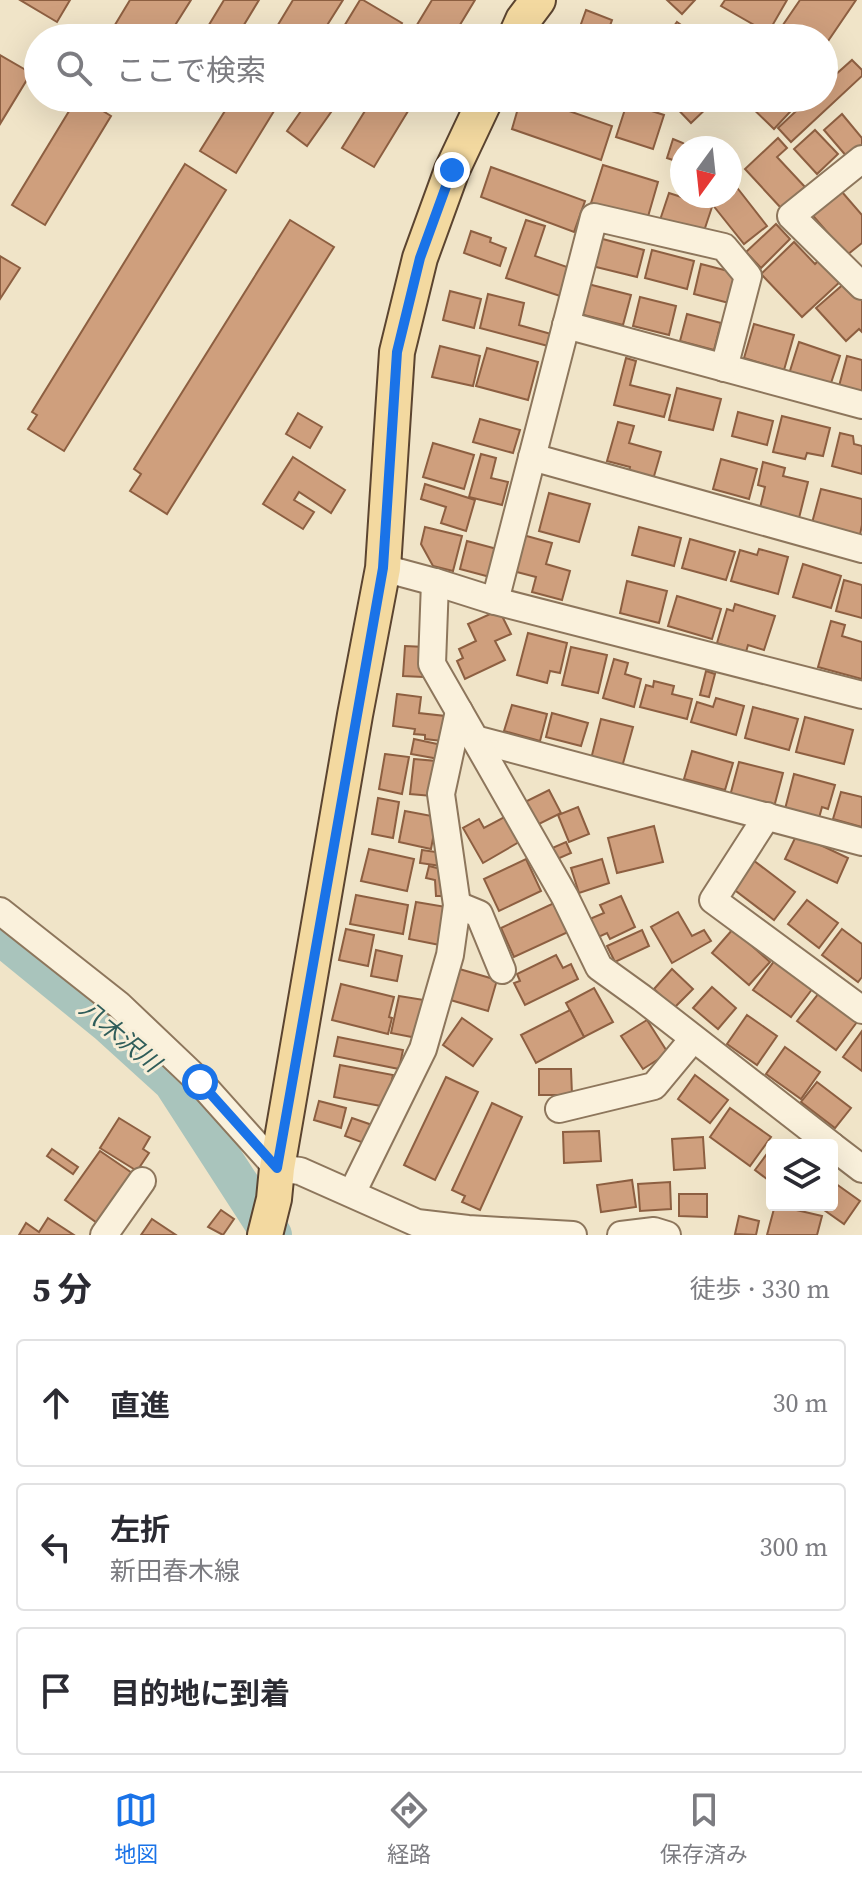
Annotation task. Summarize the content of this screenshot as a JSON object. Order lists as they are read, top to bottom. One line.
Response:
{"water":["八木沢川"],"north":"bottom","page":{"search":"ここで検索","heading":["5 分","徒歩 · 330 m"],"list":[["直進","30 m"],["左折","新田春木線","300 m"],"目的地に到着"],"nav":["地図","経路","保存済み"]}}
